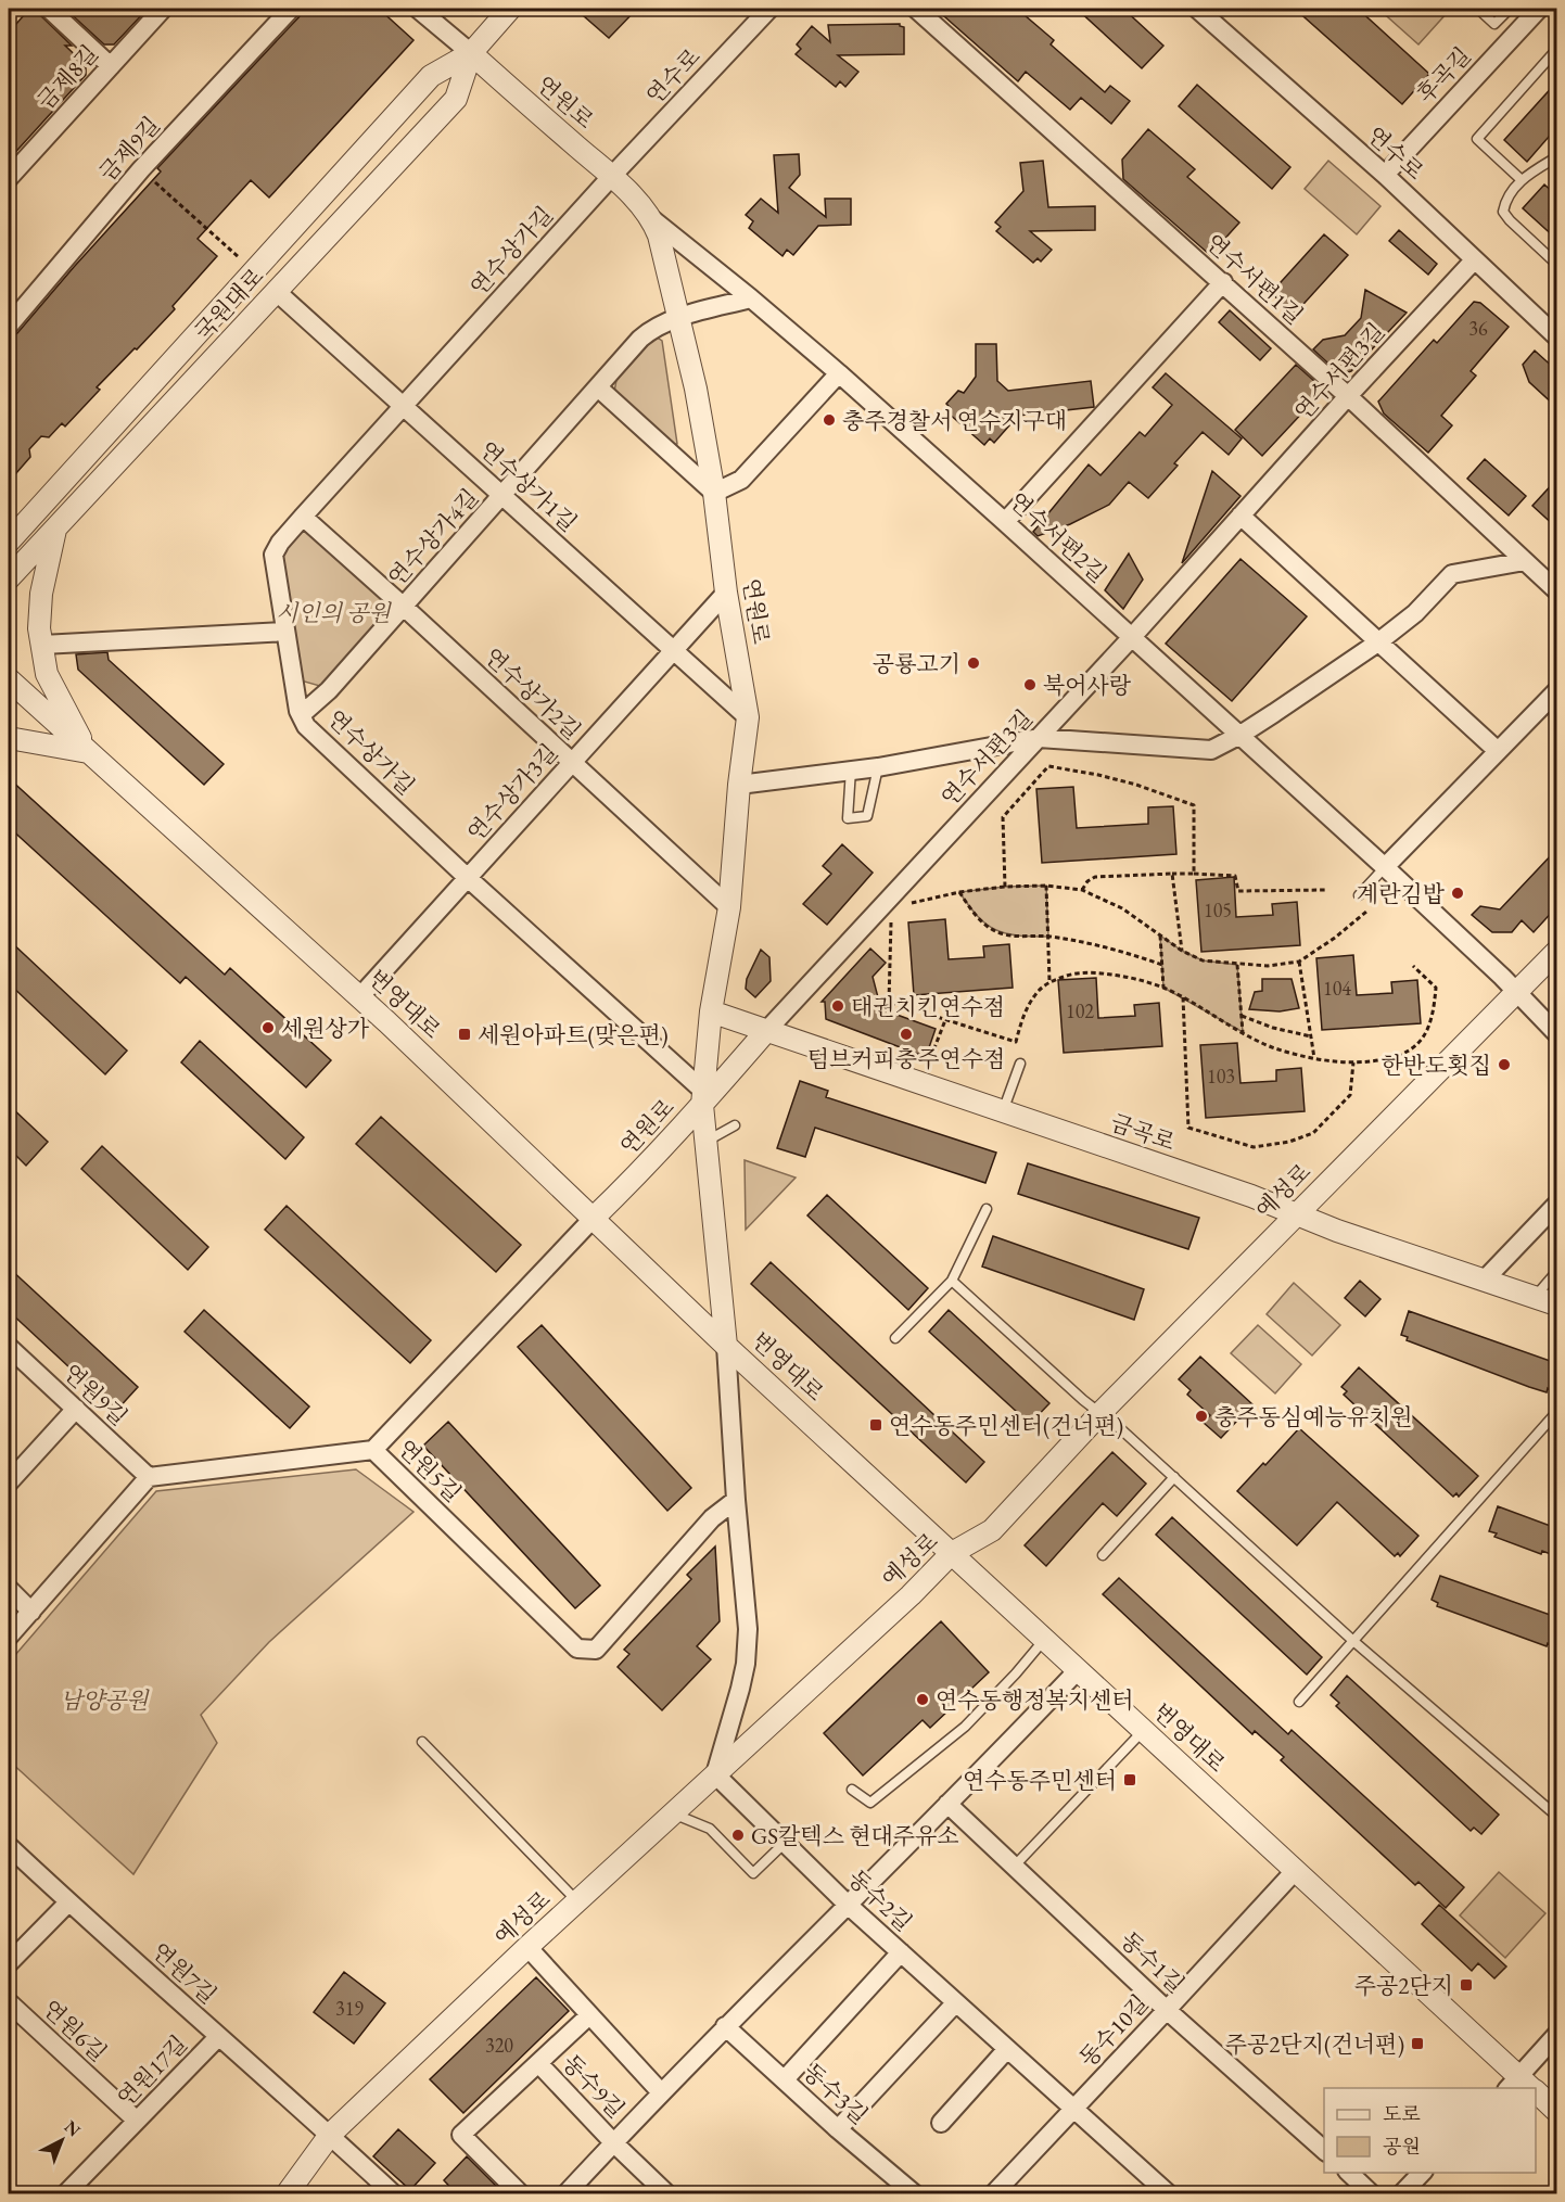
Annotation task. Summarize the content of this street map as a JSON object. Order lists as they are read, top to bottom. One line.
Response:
{"streets":{"street":["후곡길","연수로","금제8길","연원로","금제9길","연수상가길","연수서편1길","국원대로","연수서편3길","연수상가1길","연수상가4길","연수서편2길","연수상가2길","연수상가3길","번영대로","금곡로","예성로","연원9길","연원5길","동수2길","동수1길","연원7길","연원6길","동수10길","연원17길","동수9길","동수3길"]},"crossings":[["후곡길","연수로"],["연수로","연원로"],["연수로","연수상가길"],["연수로","연수서편3길"],["연원로","연수상가길"],["연원로","국원대로"],["연원로","연수상가1길"],["연원로","연수상가4길"],["연원로","연수서편2길"],["연원로","연수상가2길"],["연원로","연수상가3길"],["연원로","번영대로"],["연원로","금곡로"],["연수상가길","연수상가1길"],["연수상가길","연수상가4길"],["연수상가길","연수상가2길"],["연수상가길","연수상가3길"],["연수서편1길","연수서편3길"],["국원대로","연수상가1길"],["연수서편3길","연수서편2길"],["연수서편3길","금곡로"],["연수상가1길","연수상가4길"],["연수상가1길","연수상가3길"],["연수상가4길","연수상가2길"],["연수서편2길","예성로"],["연수상가2길","연수상가3길"],["연수상가3길","번영대로"],["번영대로","예성로"],["번영대로","동수10길"],["금곡로","예성로"],["예성로","동수2길"],["예성로","연원7길"],["연원9길","연원5길"],["동수2길","동수10길"],["동수2길","동수3길"],["동수1길","동수10길"],["연원7길","연원17길"],["연원6길","연원17길"]],"parks":["시인의 공원","남양공원"],"places":{"other":["충주경찰서 연수지구대","공룡고기","북어사랑","계란김밥","태권치킨연수점","세원상가","텀브커피충주연수점","한반도횟집","충주동심예능유치원","연수동행정복지센터","GS칼텍스 현대주유소"],"transit":["세원아파트(맞은편)","연수동주민센터(건너편)","연수동주민센터","주공2단지","주공2단지(건너편)"]},"house_numbers":["36","105","104","102","103","319","320"],"legend":["도로","공원"],"north":"top right"}
